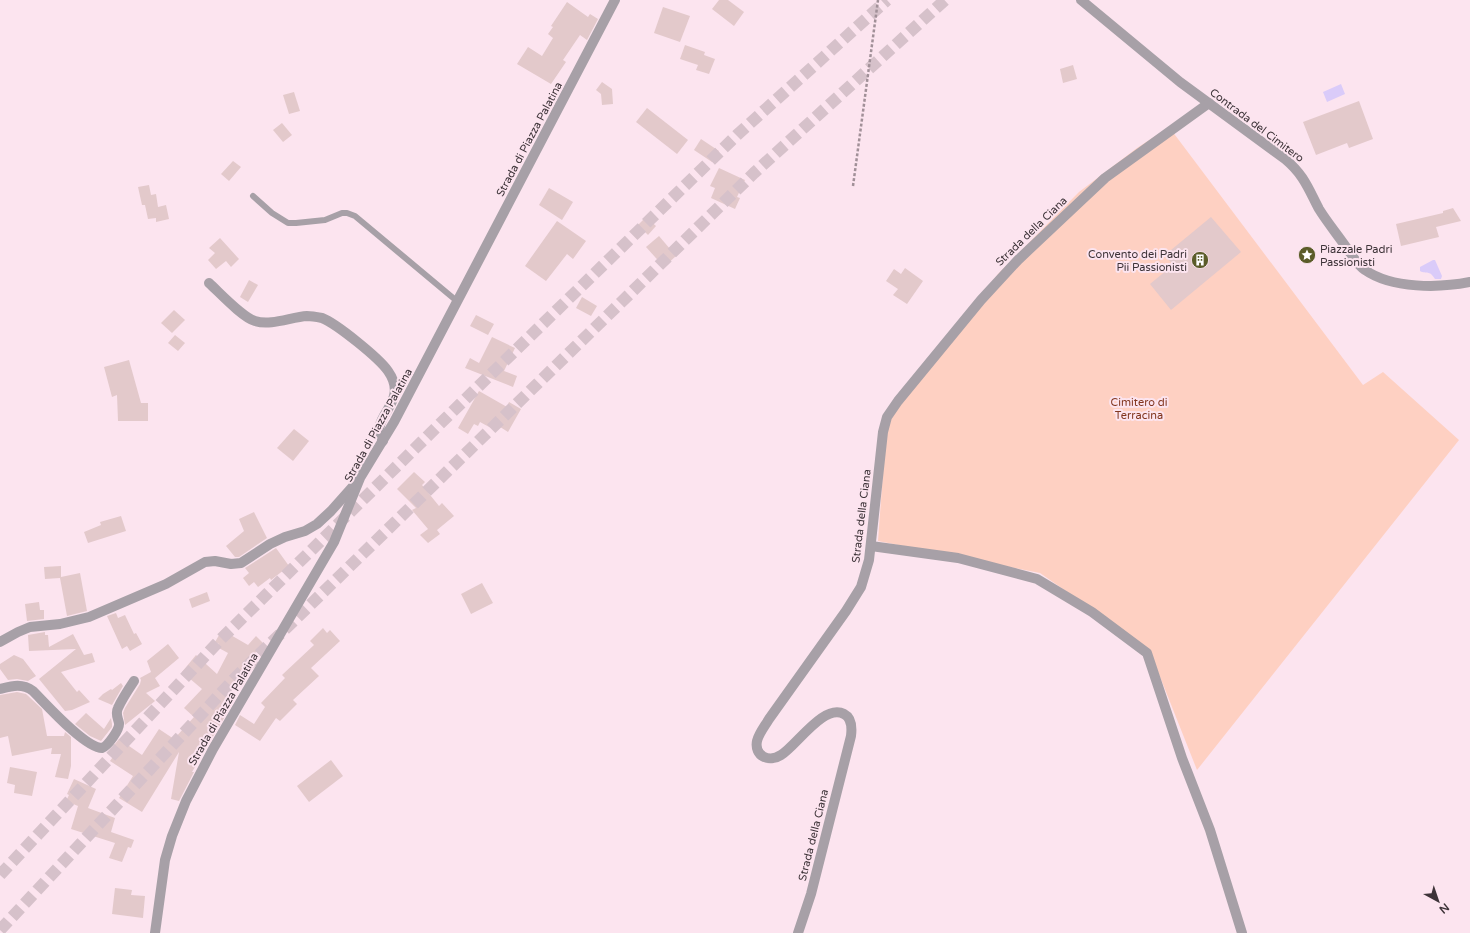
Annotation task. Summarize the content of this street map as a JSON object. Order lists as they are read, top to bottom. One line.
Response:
{"streets":{"street":["Contrada del Cimitero","Strada di Piazza Palatina","Strada della Ciana"]},"crossings":[["Contrada del Cimitero","Strada della Ciana"]],"parks":["Cimitero di Terracina"],"places":{"place":["Piazzale Padri Passionisti"],"building":["Convento dei Padri Pii Passionisti"]},"north":"bottom right"}
